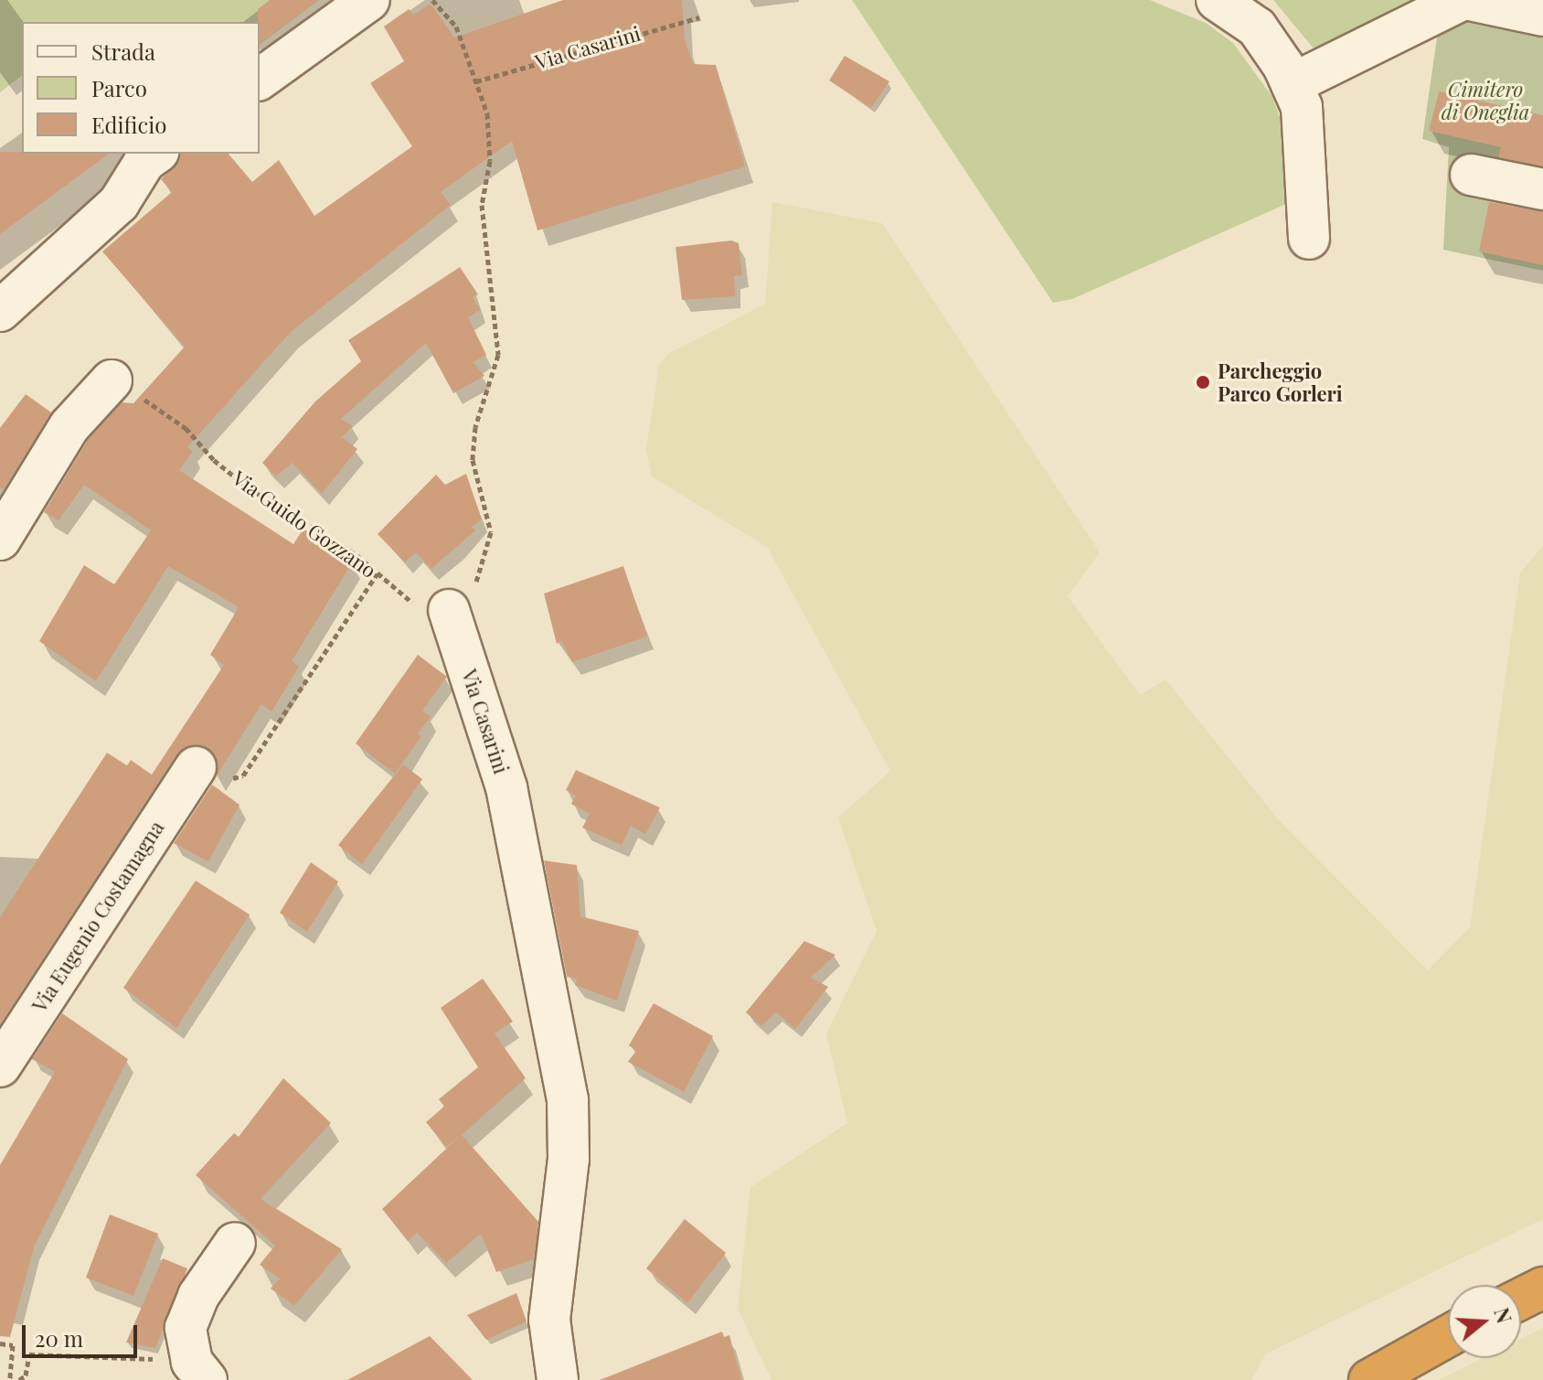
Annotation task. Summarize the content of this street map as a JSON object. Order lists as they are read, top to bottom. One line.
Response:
{"streets":{"street":["Via Casarini","Via Eugenio Costamagna"],"path":["Via Guido Gozzano"]},"crossings":[["Via Casarini","Via Guido Gozzano"]],"parks":["Cimitero di Oneglia"],"places":["Parcheggio Parco Gorleri"],"legend":["Strada","Parco","Edificio"],"scale_bar":"20 m","north":"right"}
